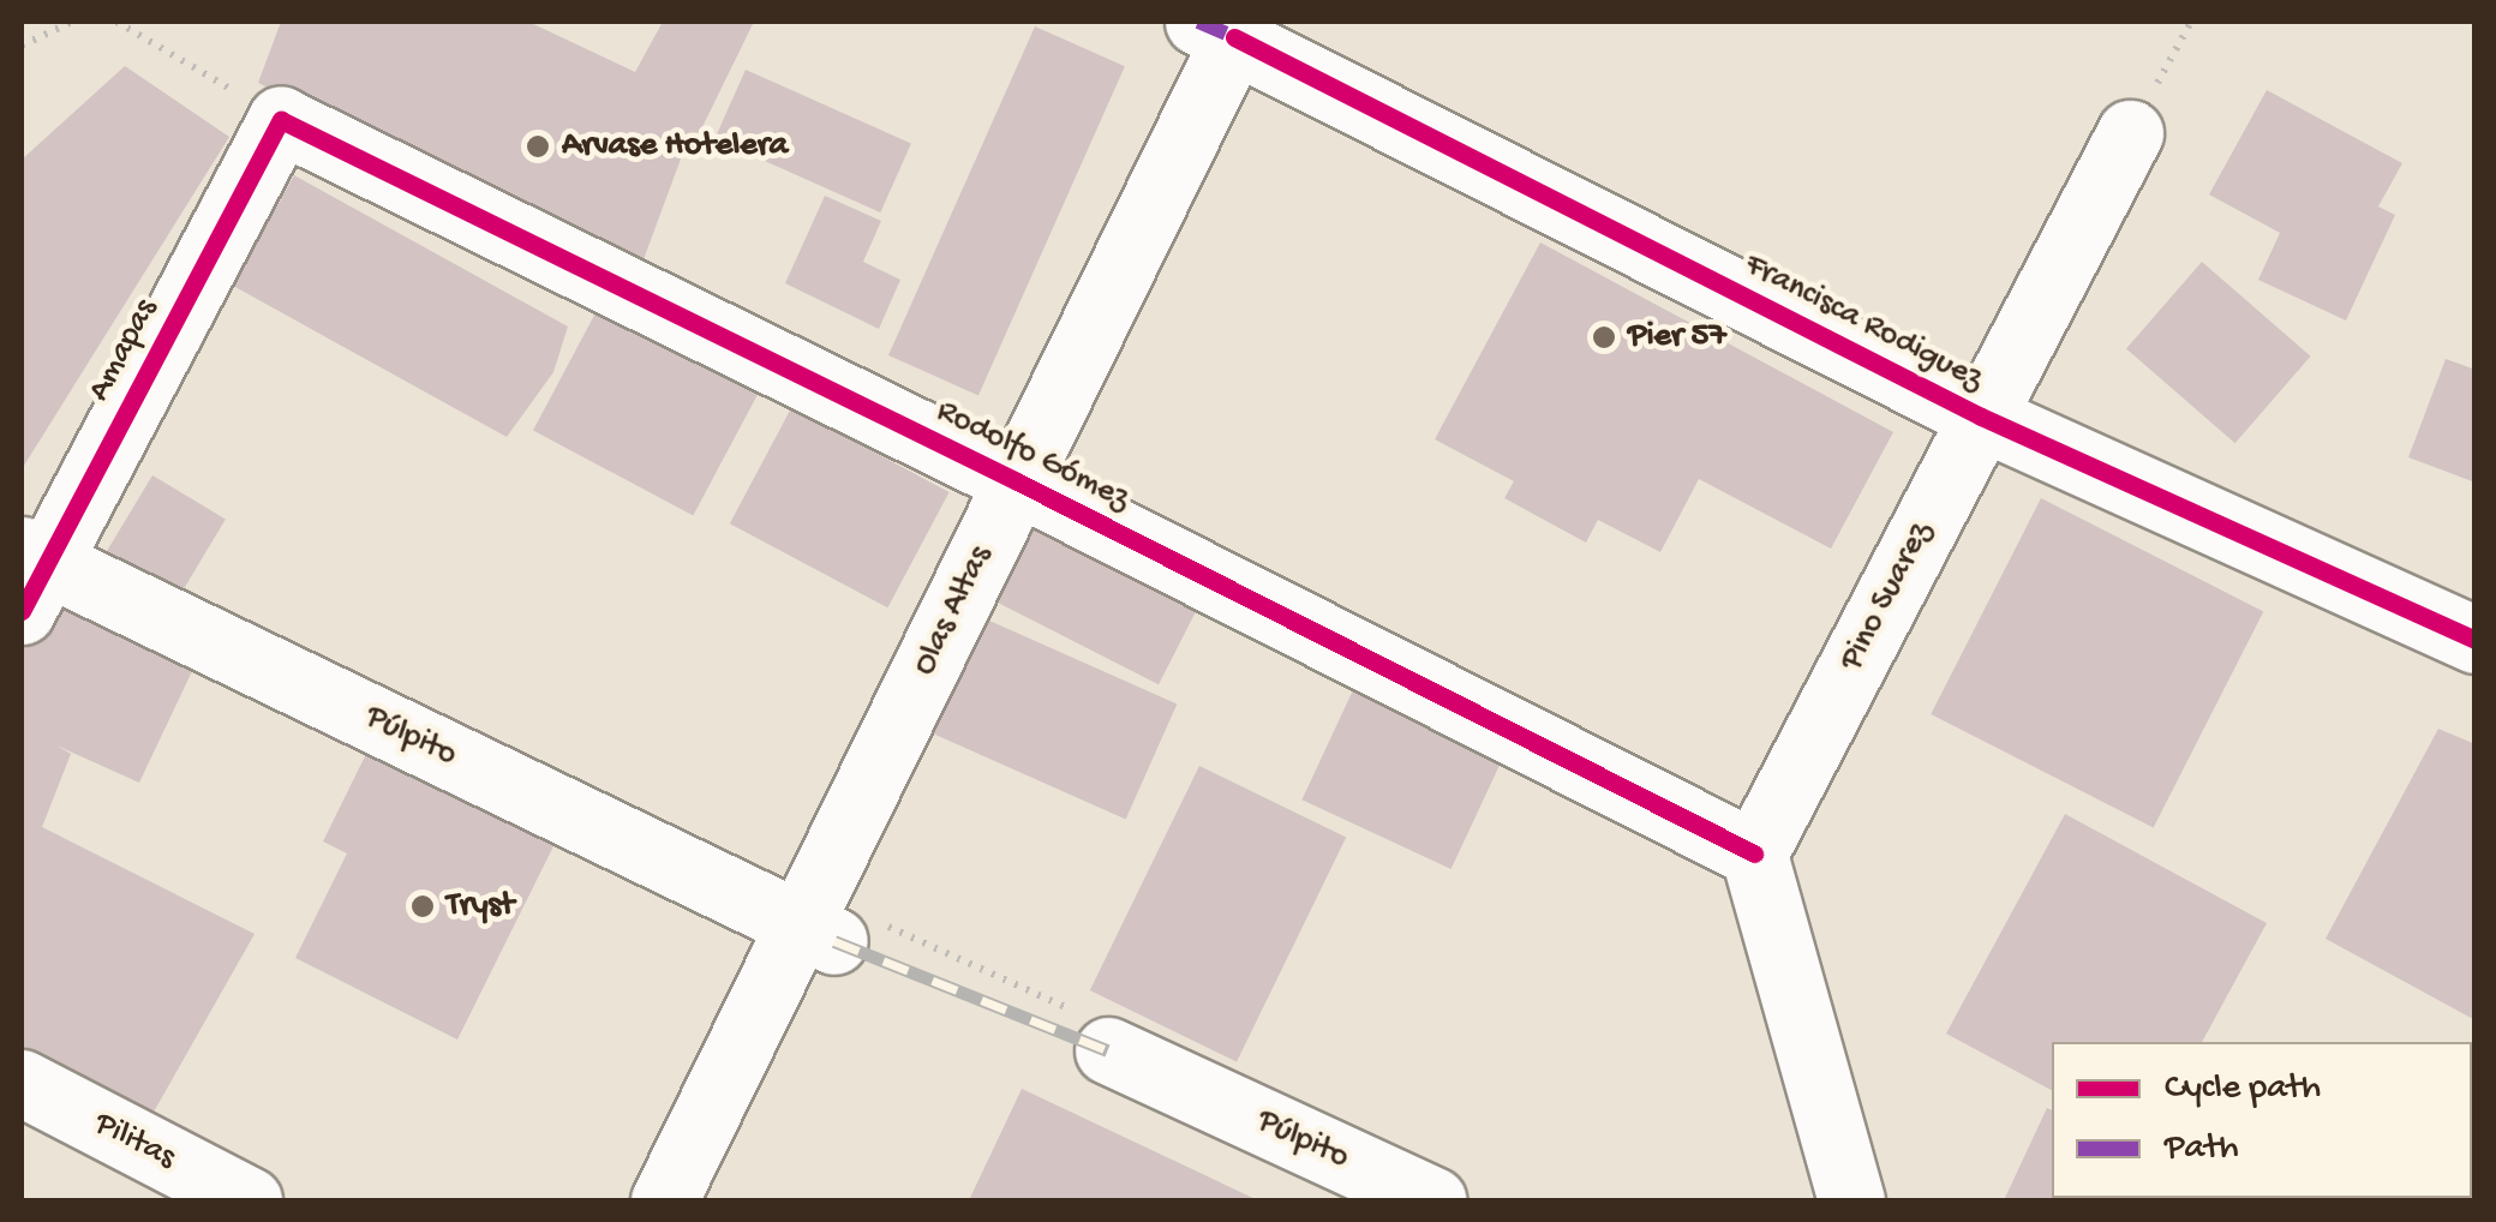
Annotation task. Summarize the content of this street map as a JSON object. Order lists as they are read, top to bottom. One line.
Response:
{"streets":{"street":["Francisca Rodiguez","Amapas","Rodolfo Gómez","Pino Suarez","Olas Altas","Púlpito","Pilitas"]},"crossings":[["Francisca Rodiguez","Pino Suarez"],["Francisca Rodiguez","Olas Altas"],["Amapas","Rodolfo Gómez"],["Amapas","Púlpito"],["Rodolfo Gómez","Pino Suarez"],["Rodolfo Gómez","Olas Altas"],["Olas Altas","Púlpito"]],"places":["Arvase Hotelera","Pier 57","Tryst"],"legend":["Cycle path","Path"]}
